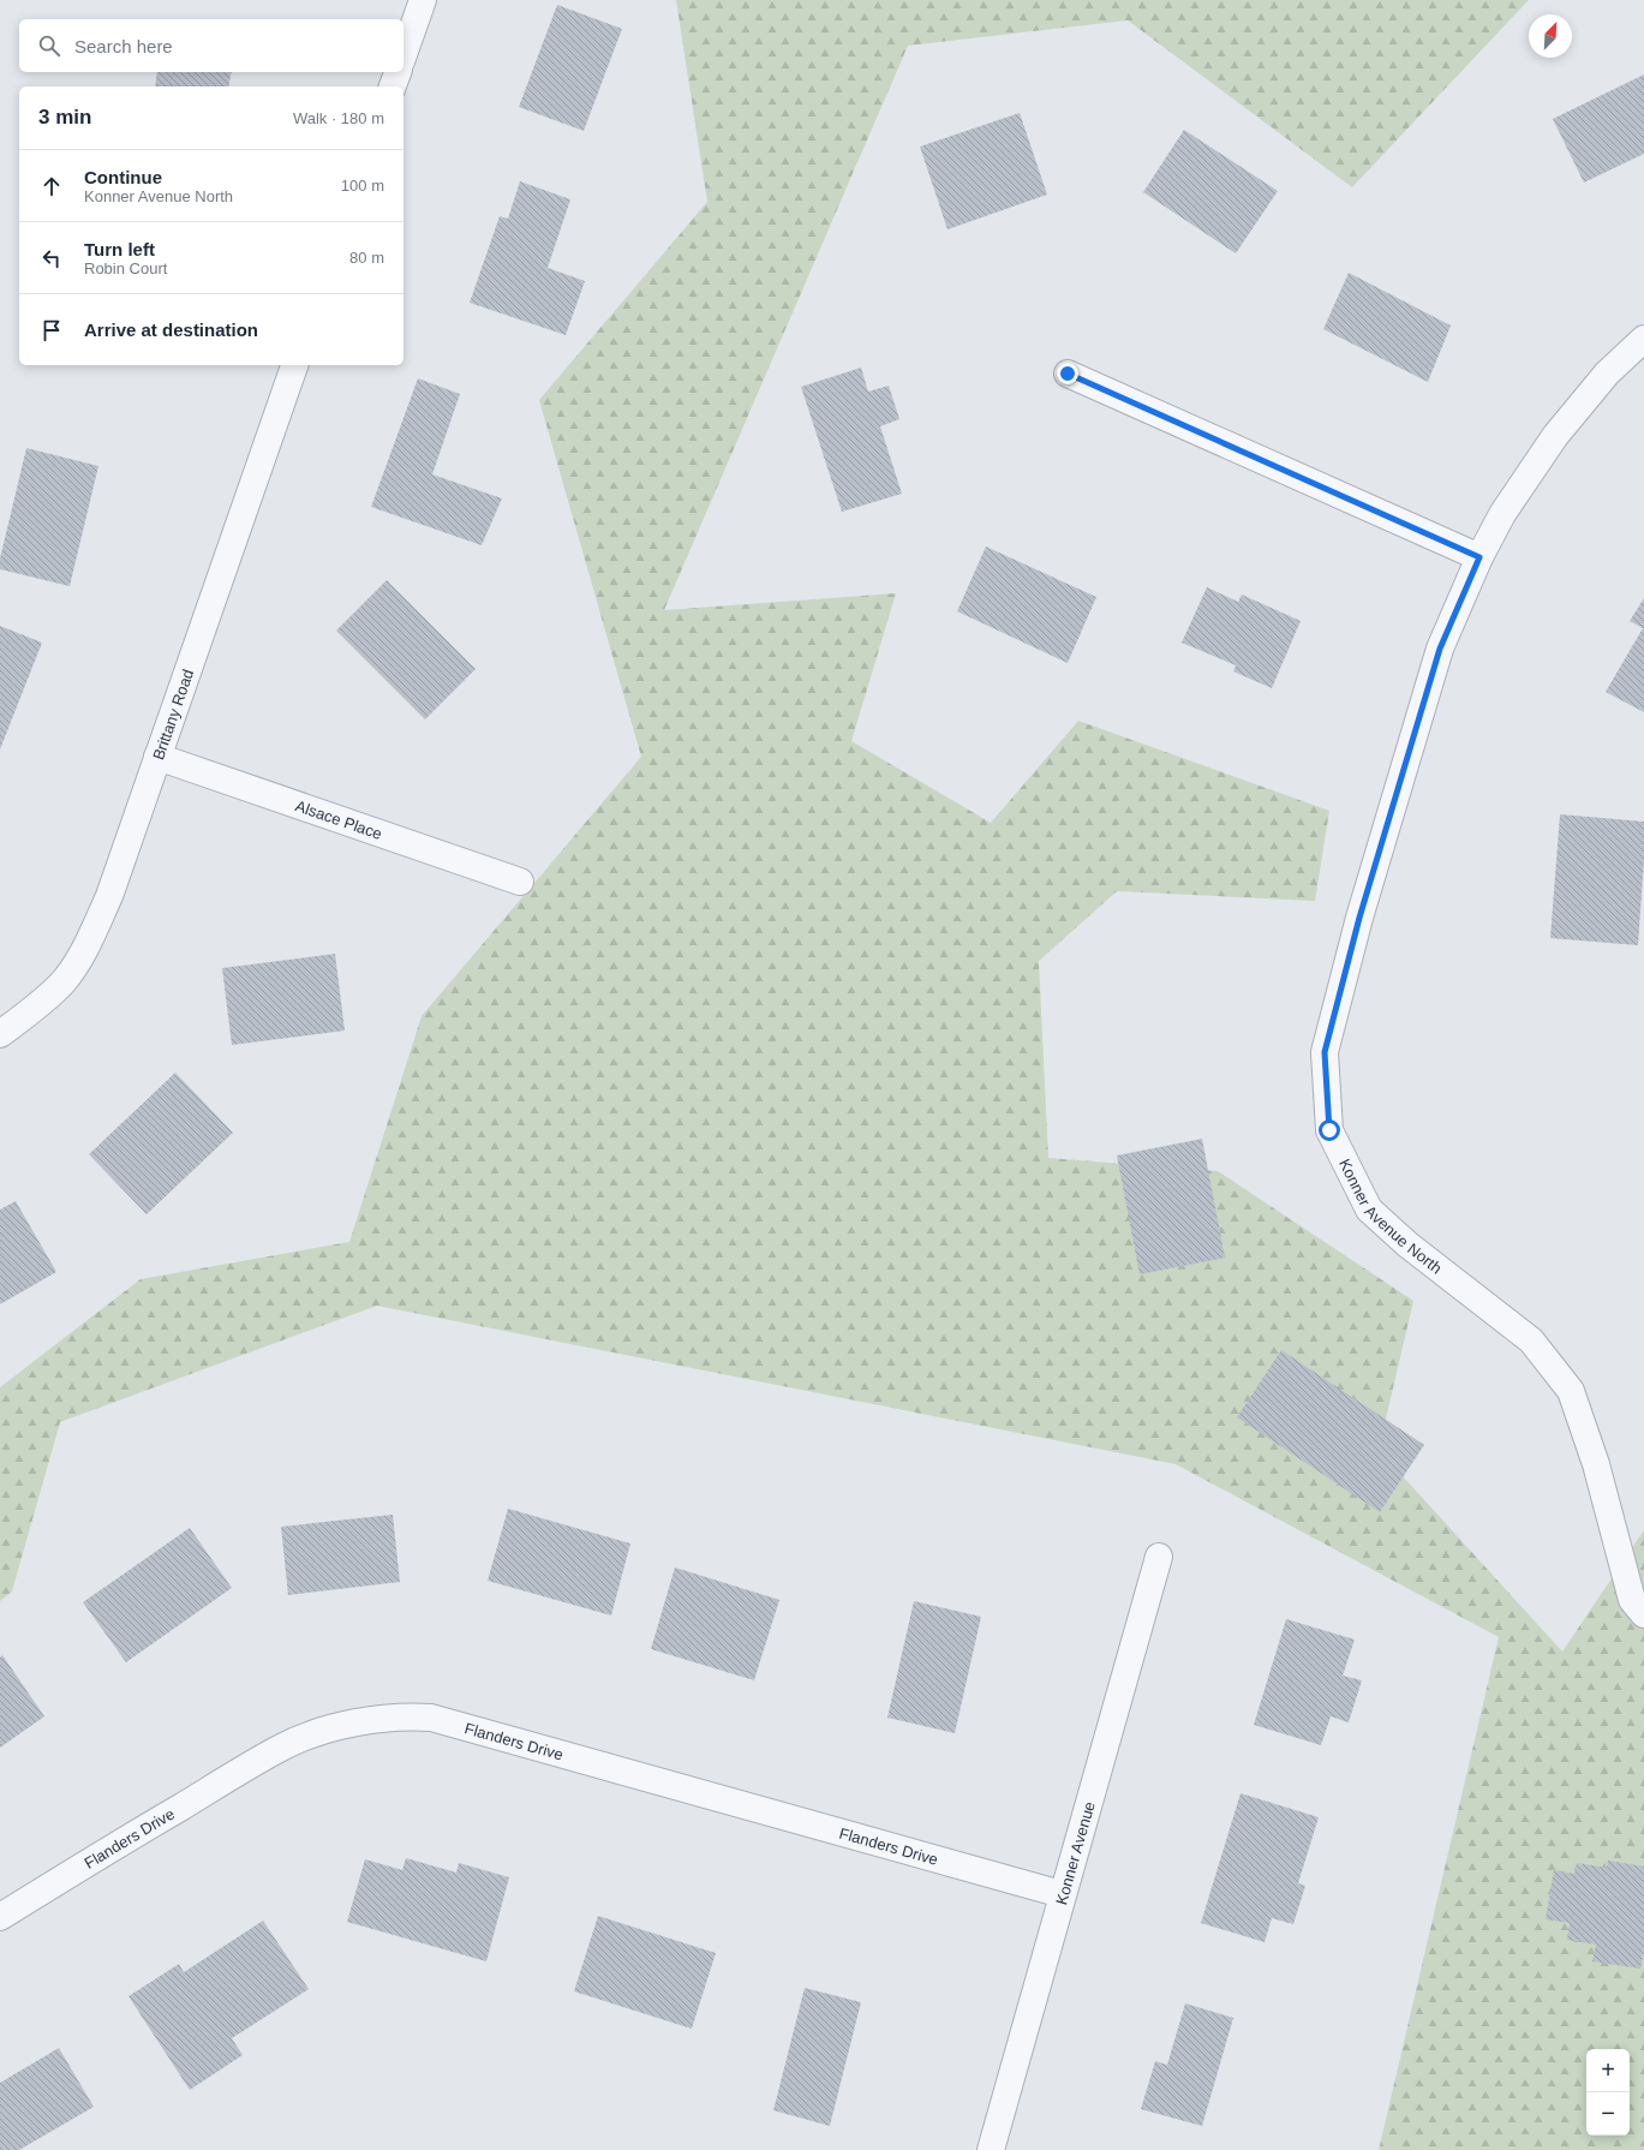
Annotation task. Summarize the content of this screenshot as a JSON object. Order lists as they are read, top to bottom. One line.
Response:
{"streets":{"street":["Brittany Road","Alsace Place","Konner Avenue North","Flanders Drive","Konner Avenue"]},"crossings":[["Brittany Road","Alsace Place"],["Flanders Drive","Konner Avenue"]],"north":"top right","page":{"search":"Search here","heading":["3 min","Walk · 180 m"],"list":[["Continue","Konner Avenue North","100 m"],["Turn left","Robin Court","80 m"],"Arrive at destination"],"map_buttons":["+","−"]}}
